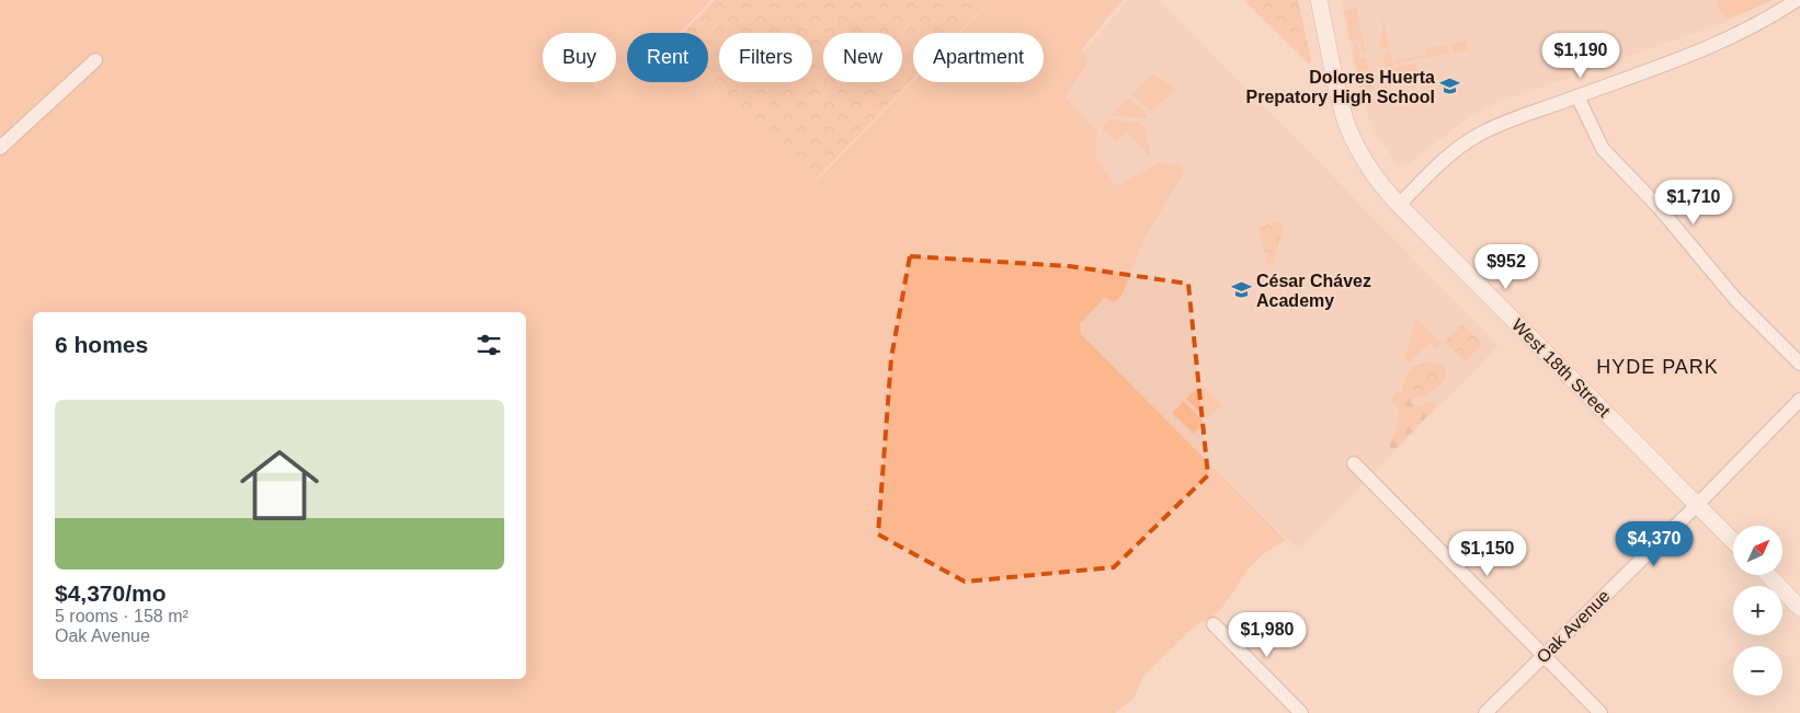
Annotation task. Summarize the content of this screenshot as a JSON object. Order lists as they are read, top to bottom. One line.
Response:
{"streets":{"street":["West 18th Street","Oak Avenue"]},"crossings":[["West 18th Street","Oak Avenue"]],"districts":["HYDE PARK"],"places":{"school or university":["Dolores Huerta Prepatory High School","César Chávez Academy"]},"north":"top right","page":{"price":["$1,190","$1,710","$952","$4,370","$1,150","$1,980"],"chip":["Buy","Rent","Filters","New","Apartment"],"heading":"6 homes","list":[{"name":"$4,370/mo","note":"5 rooms · 158 m² · Oak Avenue"}],"map_buttons":["+","−"]}}
